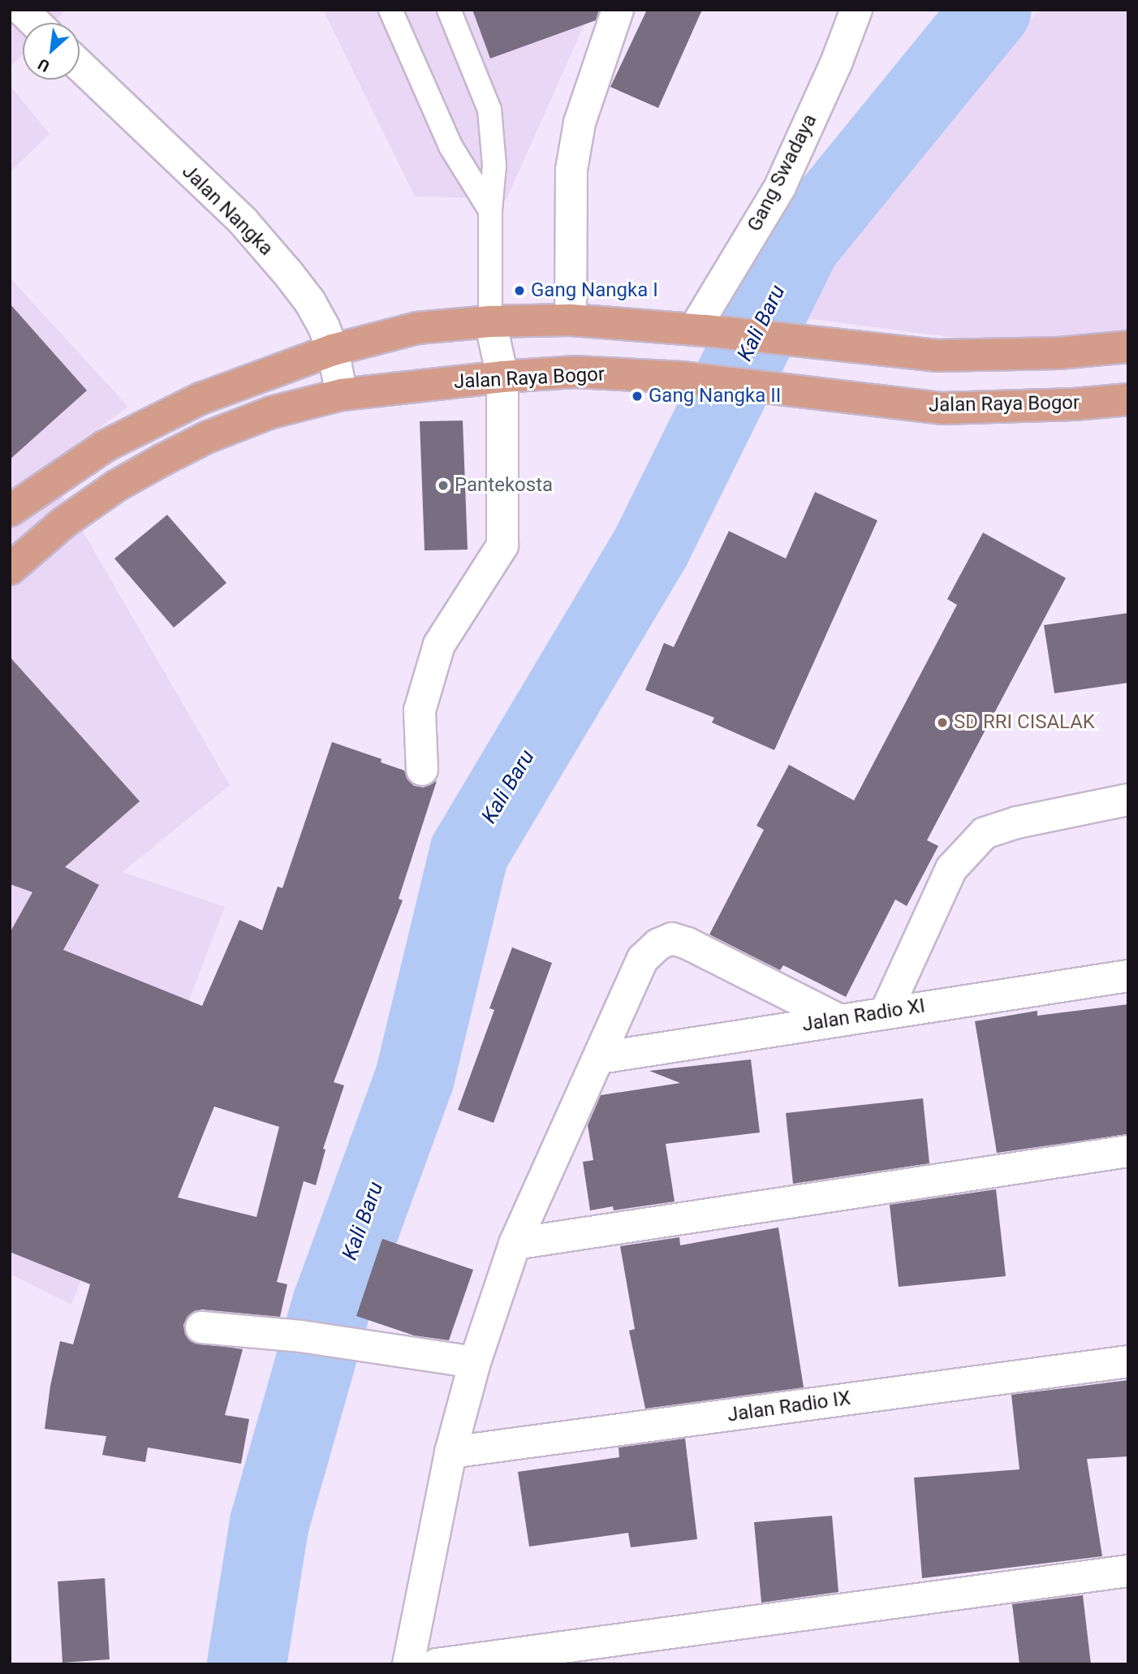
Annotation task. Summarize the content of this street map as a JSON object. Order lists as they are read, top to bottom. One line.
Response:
{"streets":{"highway":["Jalan Raya Bogor"],"street":["Gang Swadaya","Jalan Nangka","Jalan Radio XI","Jalan Radio IX"]},"crossings":[["Jalan Nangka","Jalan Raya Bogor"]],"water":["Kali Baru"],"places":["Gang Nangka I","Gang Nangka II","Pantekosta","SD RRI CISALAK"],"north":"bottom left"}
